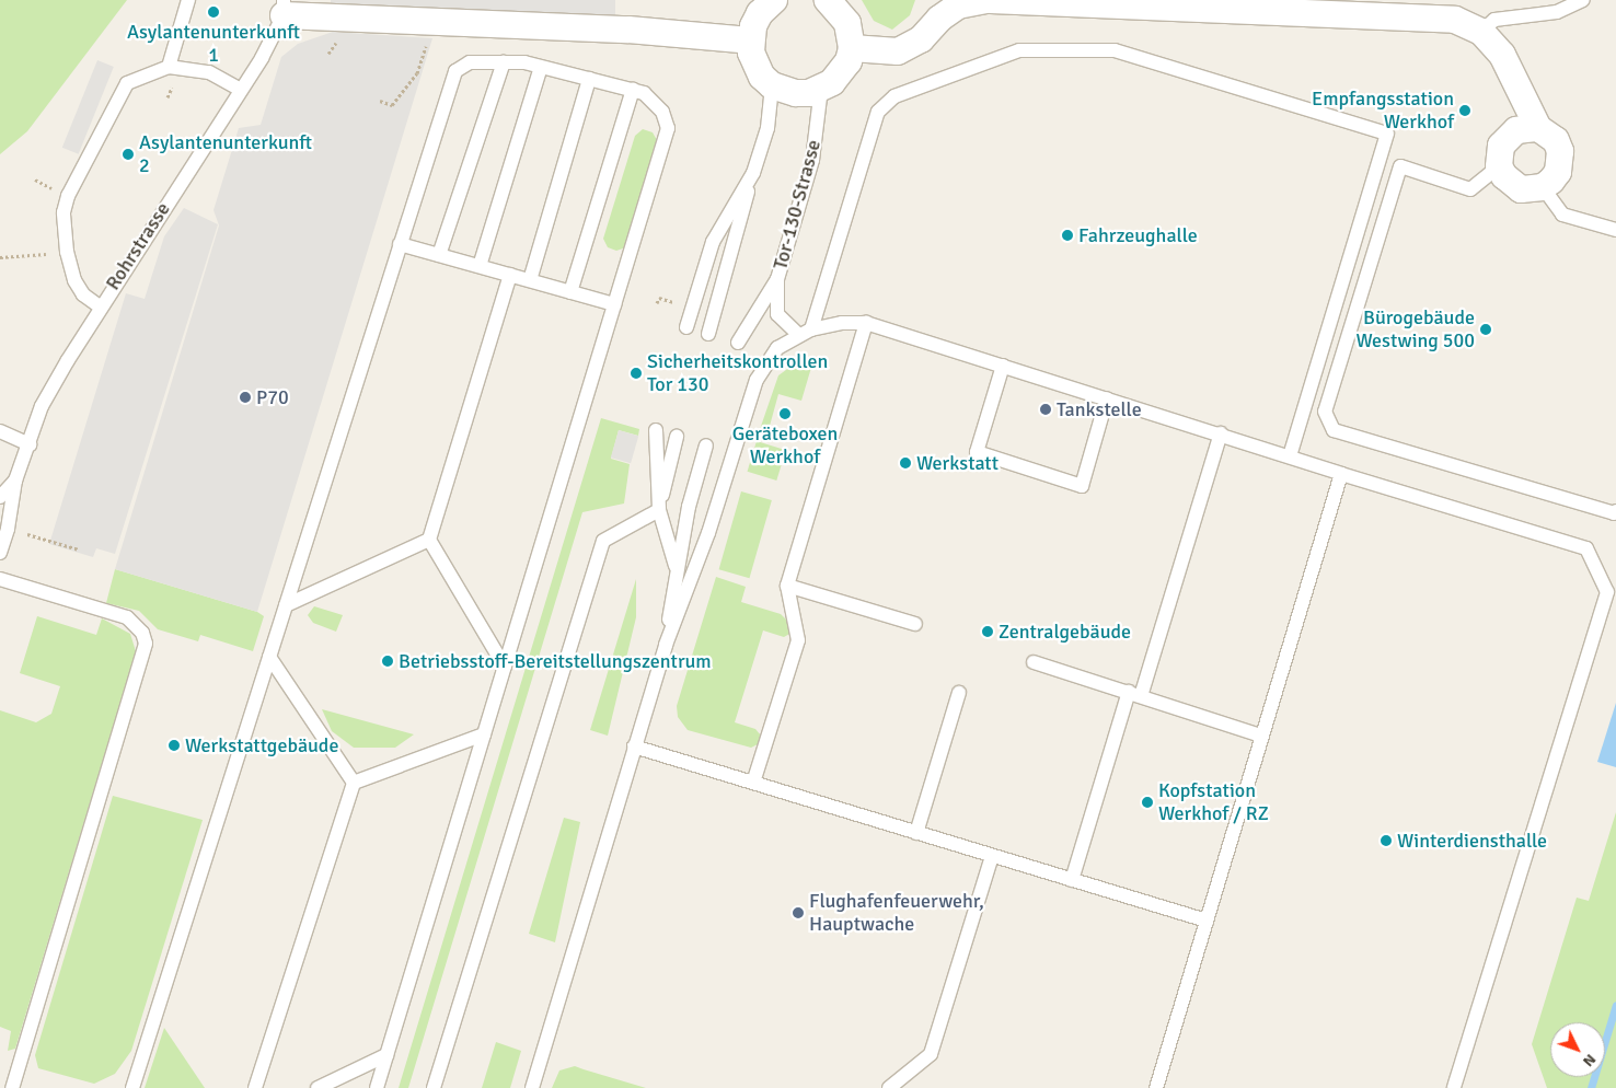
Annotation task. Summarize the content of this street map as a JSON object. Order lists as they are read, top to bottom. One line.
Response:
{"streets":{"lane":["Tor-130-Strasse","Rohrstrasse"]},"places":["Asylantenunterkunft 1","Empfangsstation Werkhof","Asylantenunterkunft 2","Fahrzeughalle","Bürogebäude Westwing 500","Sicherheitskontrollen Tor 130","P70","Tankstelle","Geräteboxen Werkhof","Werkstatt","Zentralgebäude","Betriebsstoff-Bereitstellungszentrum","Werkstattgebäude","Kopfstation Werkhof / RZ","Winterdiensthalle","Flughafenfeuerwehr, Hauptwache"],"north":"bottom right"}
